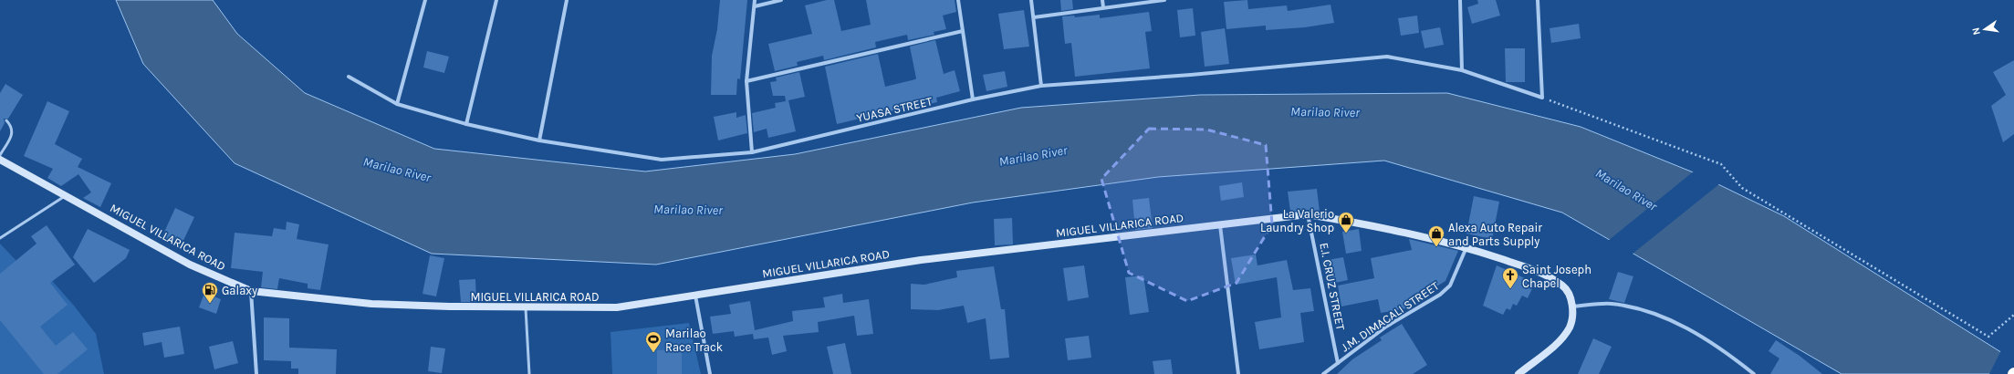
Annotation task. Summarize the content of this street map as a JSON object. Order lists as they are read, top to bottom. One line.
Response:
{"streets":{"main road":["MIGUEL VILLARICA ROAD"],"street":["YUASA STREET","E.I. CRUZ STREET","J.M. DIMACALI STREET"]},"crossings":[["MIGUEL VILLARICA ROAD","E.I. CRUZ STREET"],["MIGUEL VILLARICA ROAD","J.M. DIMACALI STREET"],["E.I. CRUZ STREET","J.M. DIMACALI STREET"]],"water":["Marilao River"],"places":{"shop":["La Valerio Laundry Shop","Alexa Auto Repair and Parts Supply"],"church":["Saint Joseph Chapel"],"fuel station":["Galaxy"],"sports":["Marilao Race Track"]},"north":"left"}
